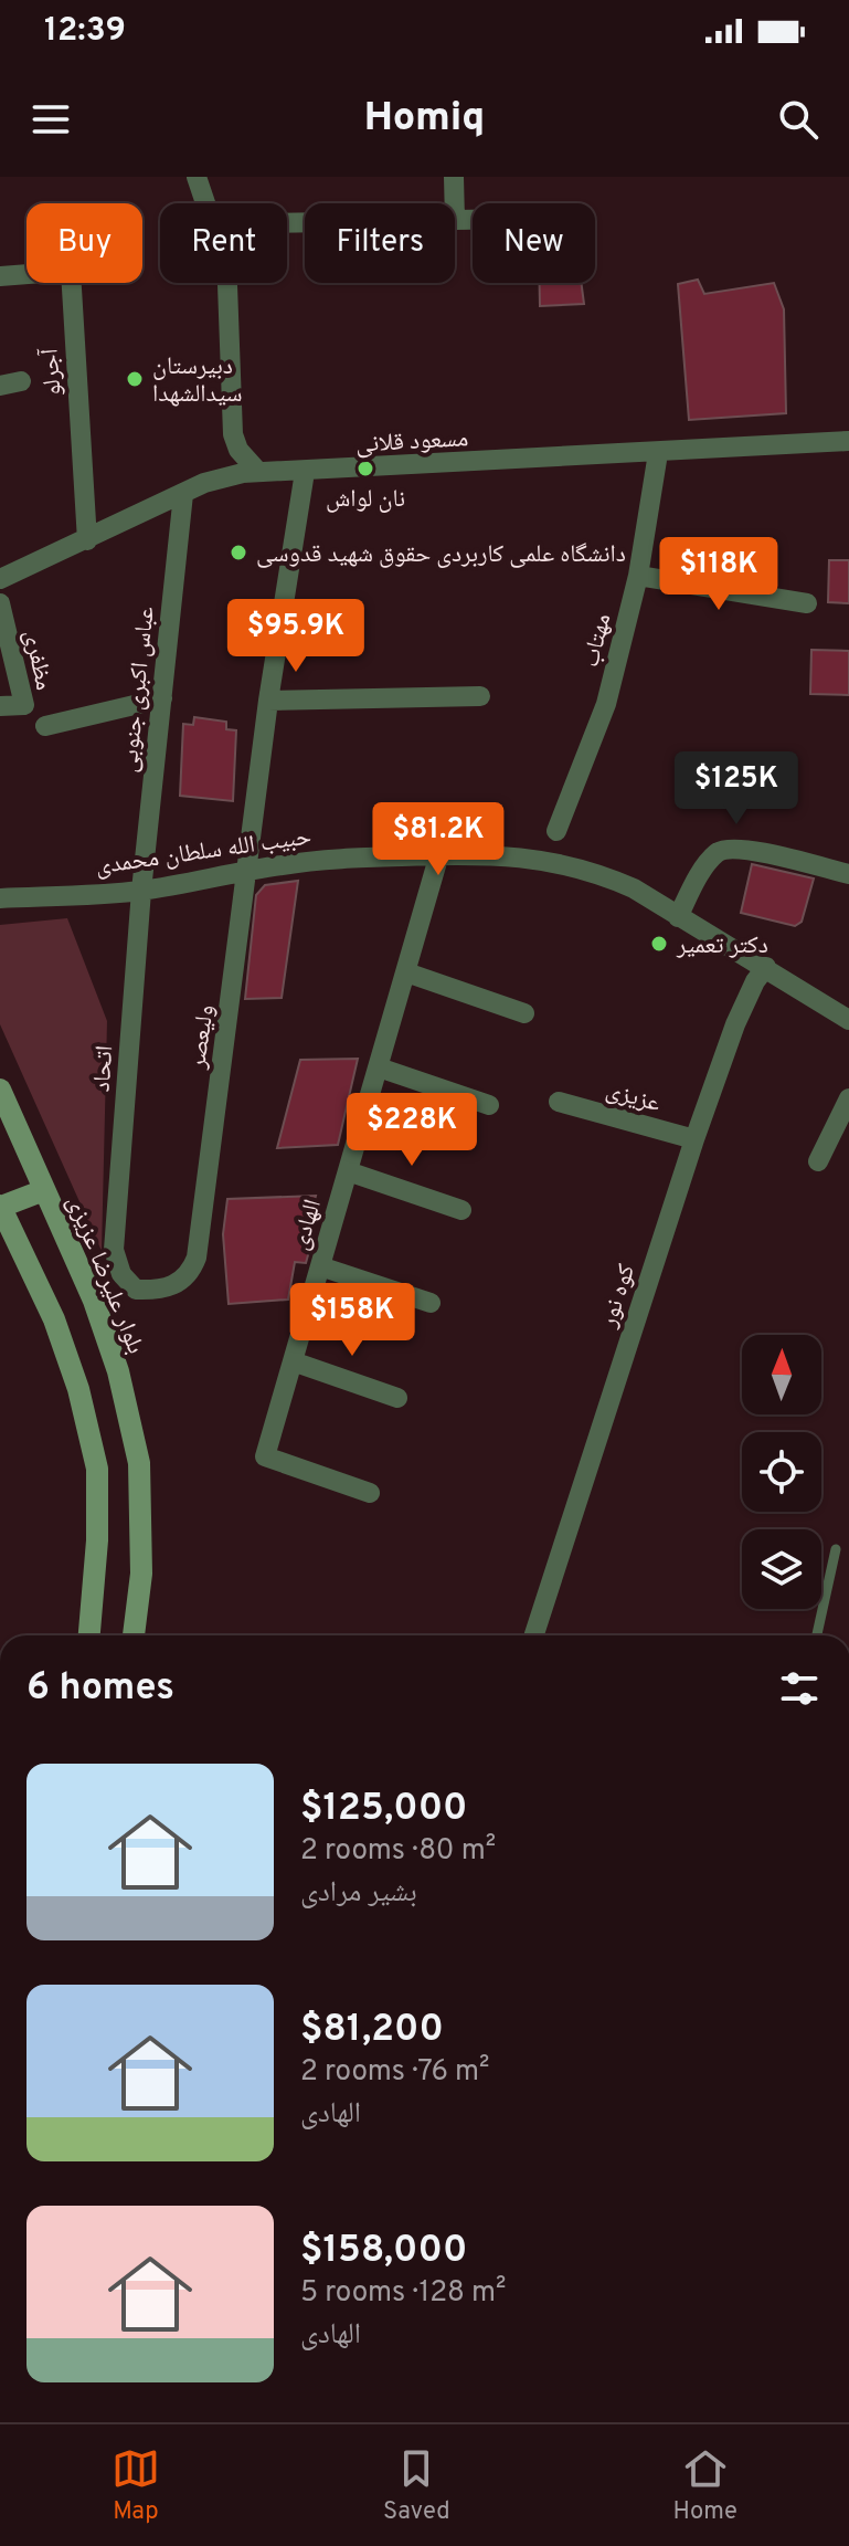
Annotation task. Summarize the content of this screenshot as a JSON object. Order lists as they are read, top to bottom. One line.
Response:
{"streets":{"main road":["بلوار علیرضا عزیزی"],"street":["آجرلو","مسعود قلانی","مهتاب","مظفری","عباس اکبری جنوبی","حبیب الله سلطان محمدی","ولیعصر","اتحاد","عزیزی","الهادی","کوه نور"]},"crossings":[["آجرلو","مسعود قلانی"],["مسعود قلانی","مهتاب"],["مسعود قلانی","عباس اکبری جنوبی"],["مسعود قلانی","ولیعصر"],["مظفری","عباس اکبری جنوبی"],["عباس اکبری جنوبی","حبیب الله سلطان محمدی"],["عباس اکبری جنوبی","اتحاد"],["حبیب الله سلطان محمدی","ولیعصر"],["حبیب الله سلطان محمدی","اتحاد"],["حبیب الله سلطان محمدی","الهادی"],["حبیب الله سلطان محمدی","کوه نور"],["ولیعصر","اتحاد"],["عزیزی","کوه نور"]],"places":["دبيرستان سیدالشهدا","نان لواش","دانشگاه علمی کاربردی حقوق شهید قدوسی","دکتر تعمیر"],"north":"top","page":{"status":"12:39","header":"Homiq","chip":["Buy","Rent","Filters","New"],"price":["$118K","$95.9K","$125K","$81.2K","$228K","$158K"],"heading":"6 homes","list":[{"name":"$125,000","note":"2 rooms · 80 m² · بشیر مرادی"},{"name":"$81,200","note":"2 rooms · 76 m² · الهادی"},{"name":"$158,000","note":"5 rooms · 128 m² · الهادی"}],"tabs":["Map","Saved","Home"]}}
